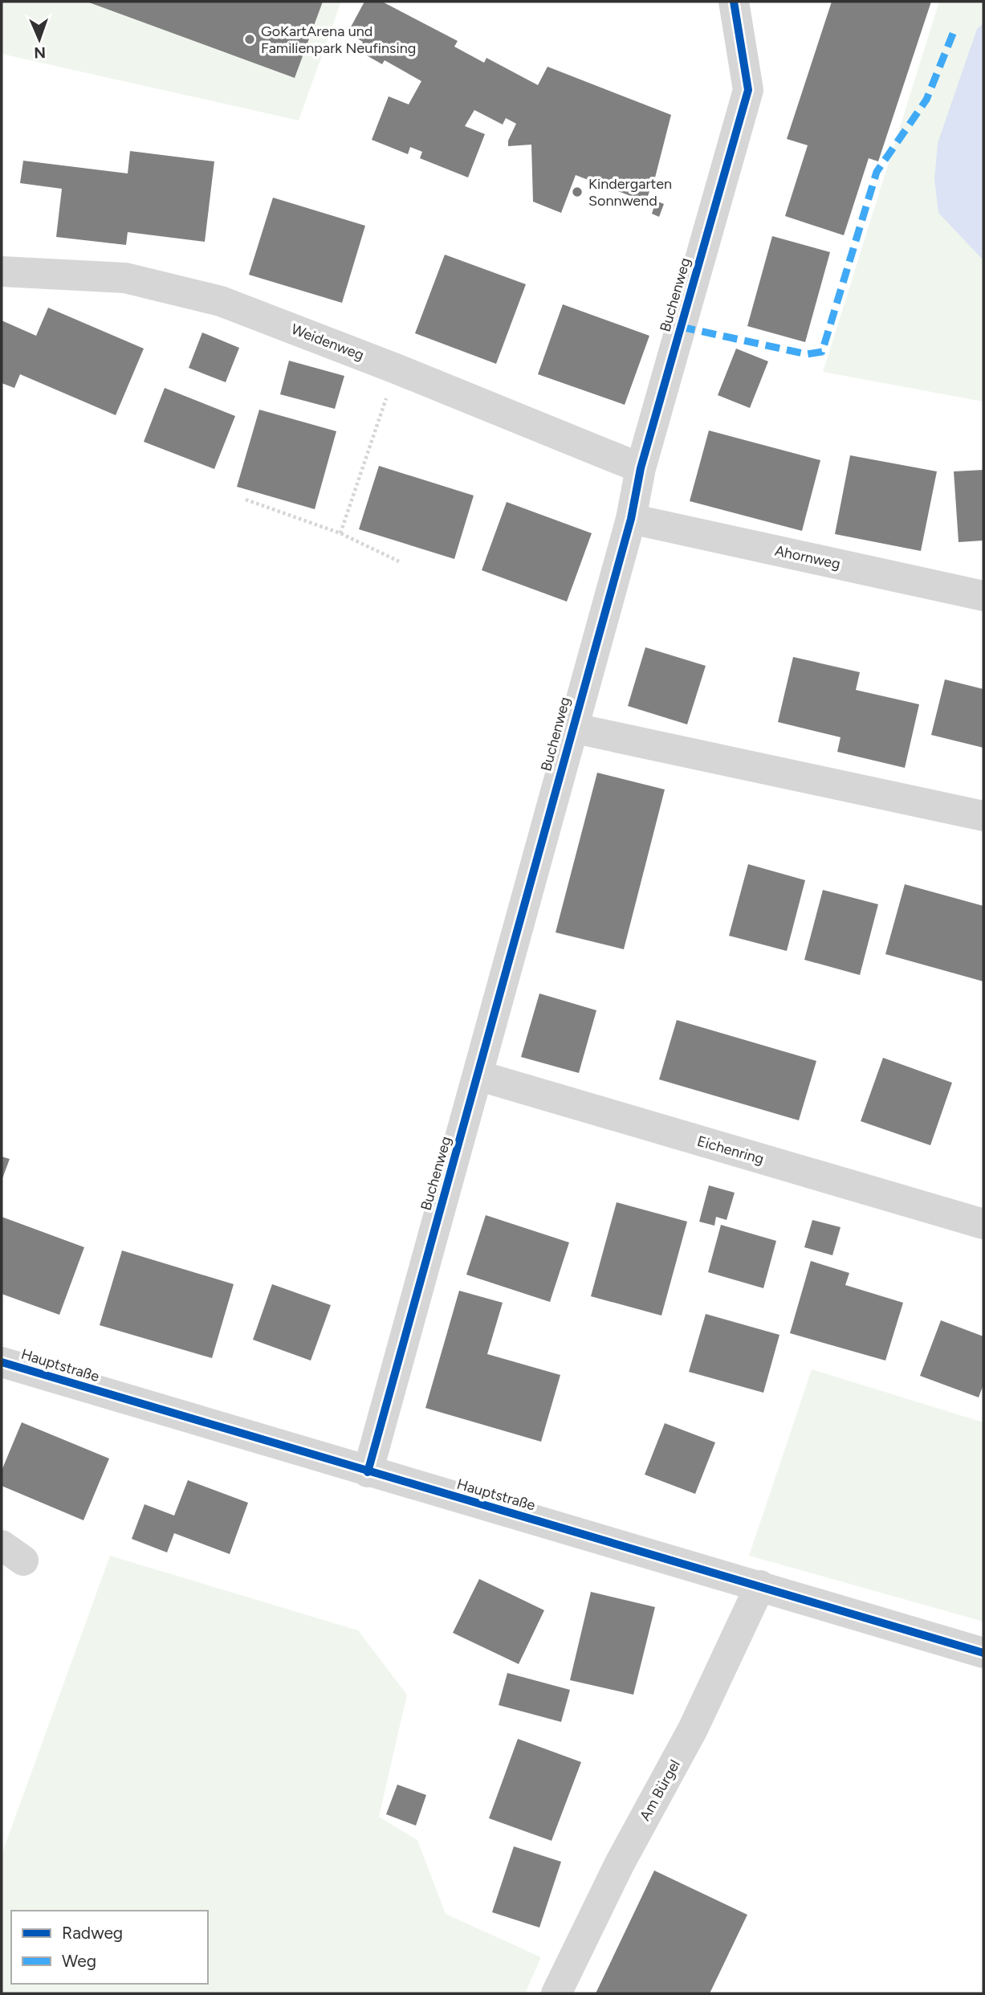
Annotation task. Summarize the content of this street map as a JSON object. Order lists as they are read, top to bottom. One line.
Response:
{"streets":{"street":["Buchenweg","Weidenweg","Ahornweg","Eichenring","Hauptstraße","Am Bürgel"]},"crossings":[["Buchenweg","Weidenweg"],["Buchenweg","Ahornweg"],["Buchenweg","Eichenring"],["Buchenweg","Hauptstraße"],["Hauptstraße","Am Bürgel"]],"places":["GoKartArena und Familienpark Neufinsing","Kindergarten Sonnwend"],"legend":["Radweg","Weg"],"north":"bottom"}
